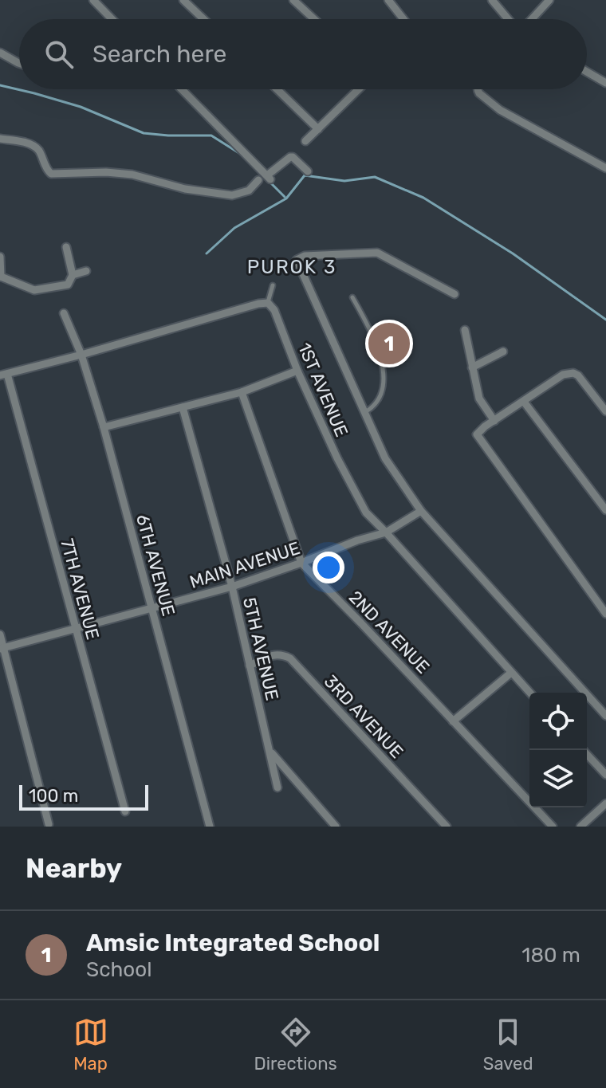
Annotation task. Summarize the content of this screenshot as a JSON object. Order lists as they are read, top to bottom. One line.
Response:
{"streets":{"street":["1ST AVENUE","6TH AVENUE","MAIN AVENUE","7TH AVENUE","2ND AVENUE","5TH AVENUE","3RD AVENUE"]},"crossings":[["1ST AVENUE","MAIN AVENUE"],["6TH AVENUE","MAIN AVENUE"],["MAIN AVENUE","7TH AVENUE"],["MAIN AVENUE","2ND AVENUE"],["MAIN AVENUE","5TH AVENUE"],["5TH AVENUE","3RD AVENUE"]],"districts":["PUROK 3"],"scale_bar":"100 m","page":{"search":"Search here","pins":"1","scale":"100 m","heading":"Nearby","list":[{"mark":"1","name":"Amsic Integrated School","note":"School","value":"180 m"}],"nav":["Map","Directions","Saved"]}}
